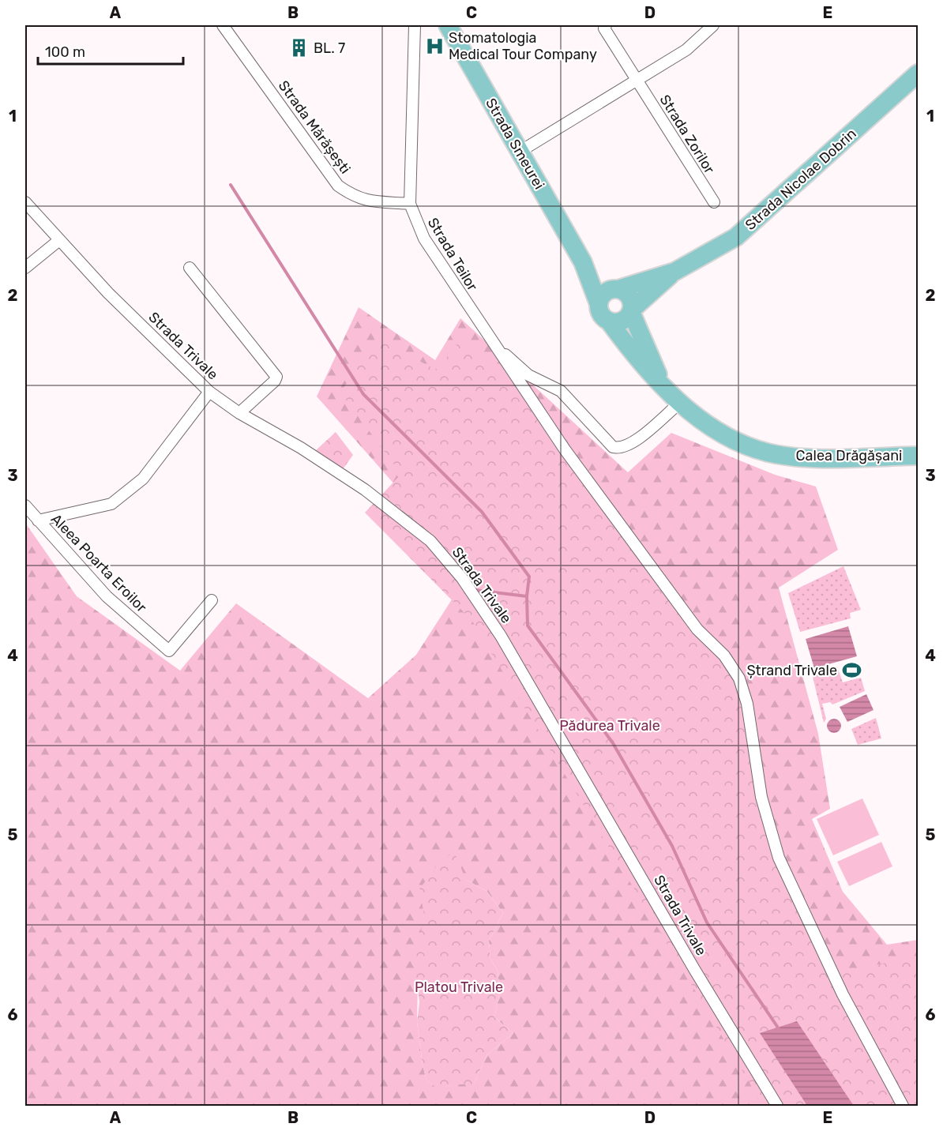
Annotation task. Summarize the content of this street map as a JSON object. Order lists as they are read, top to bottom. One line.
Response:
{"streets":{"main road":["Strada Smeurei","Strada Nicolae Dobrin","Calea Drăgășani"],"street":["Strada Mărășești","Strada Zorilor","Strada Teilor","Strada Trivale","Aleea Poarta Eroilor"]},"crossings":[["Strada Mărășești","Strada Teilor"],["Strada Smeurei","Strada Nicolae Dobrin"],["Strada Smeurei","Calea Drăgășani"],["Strada Nicolae Dobrin","Calea Drăgășani"]],"parks":["Pădurea Trivale","Platou Trivale"],"places":{"hospital":["Stomatologia Medical Tour Company"],"building":["BL. 7"],"sports":["Ștrand Trivale"]},"scale_bar":"100 m","grid":{"columns":["A","B","C","D","E"],"rows":["1","2","3","4","5","6"]}}
